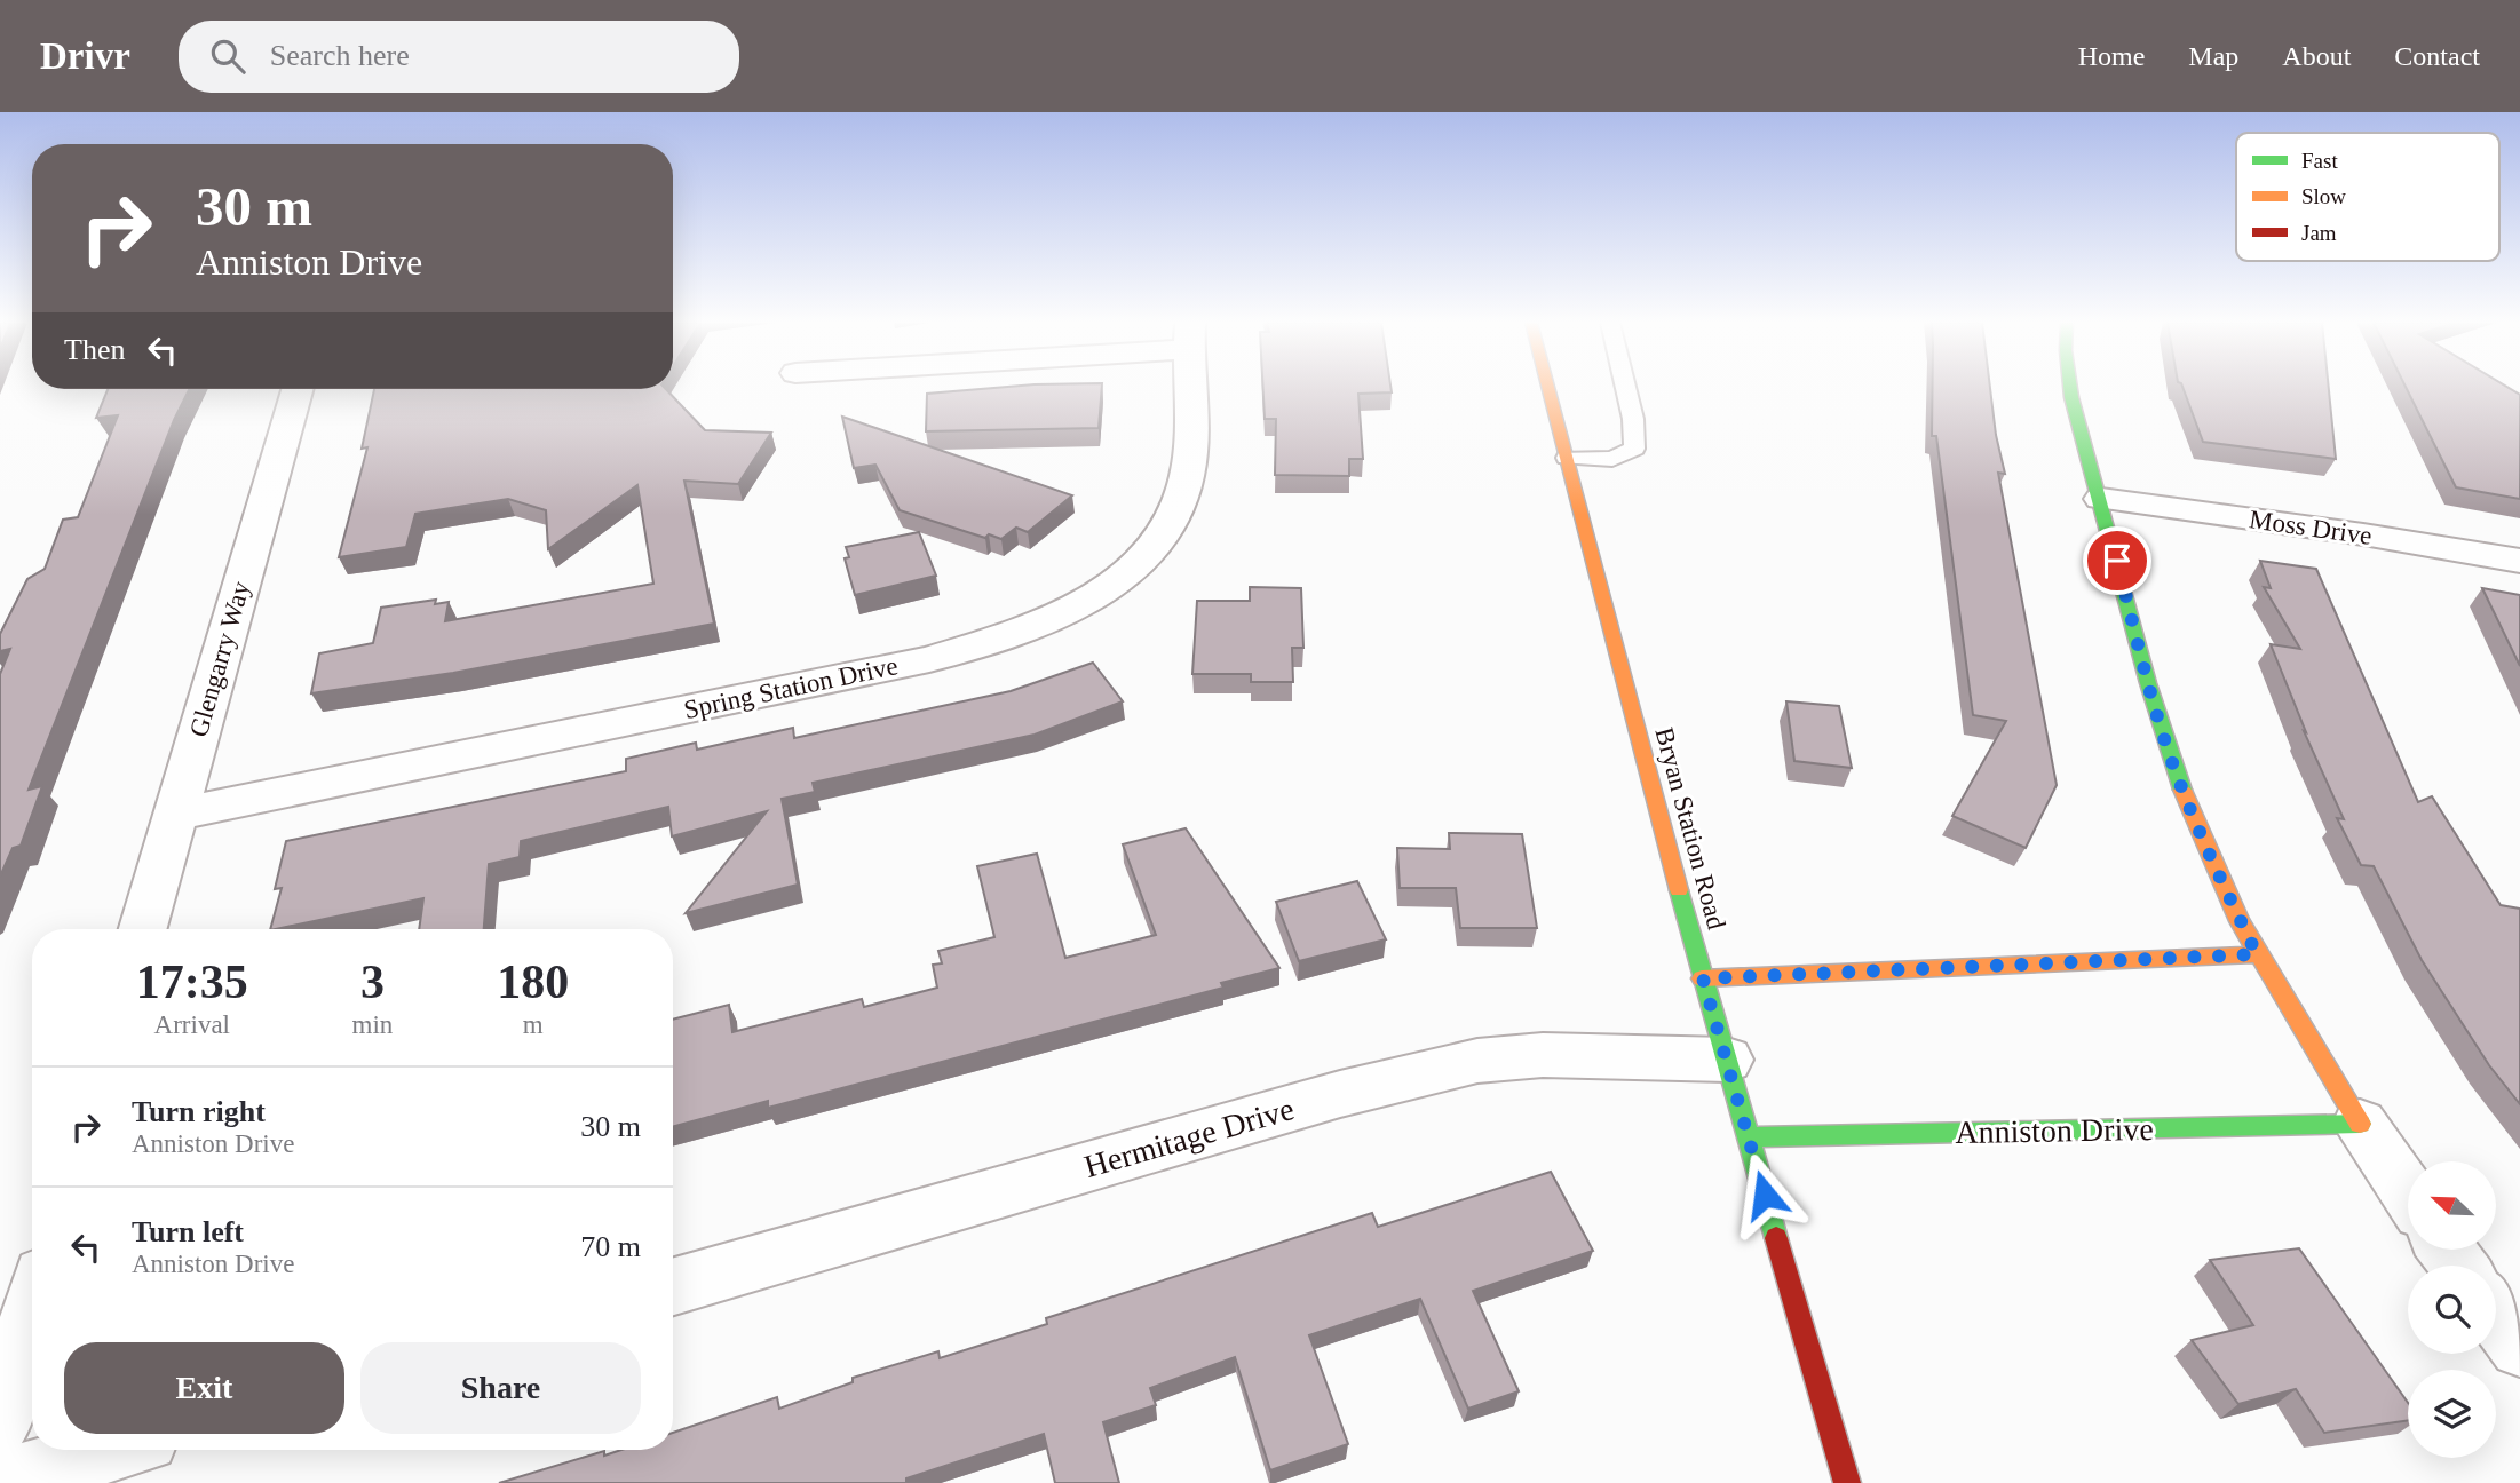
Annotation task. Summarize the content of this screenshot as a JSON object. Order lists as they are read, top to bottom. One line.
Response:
{"streets":{"street":["Moss Drive","Glengarry Way","Spring Station Drive","Bryan Station Road","Anniston Drive","Hermitage Drive"]},"crossings":[["Glengarry Way","Spring Station Drive"],["Bryan Station Road","Anniston Drive"],["Bryan Station Road","Hermitage Drive"]],"legend":["Fast","Slow","Jam"],"north":"top left","page":{"header":"Drivr","search":"Search here","nav":["Home","Map","About","Contact"],"turn":["30 m","Anniston Drive"],"then":"Then","eta":["17:35","Arrival","3","min","180","m"],"list":[{"name":"Turn right","note":"Anniston Drive","value":"30 m"},{"name":"Turn left","note":"Anniston Drive","value":"70 m"}],"buttons":["Exit","Share"]}}
